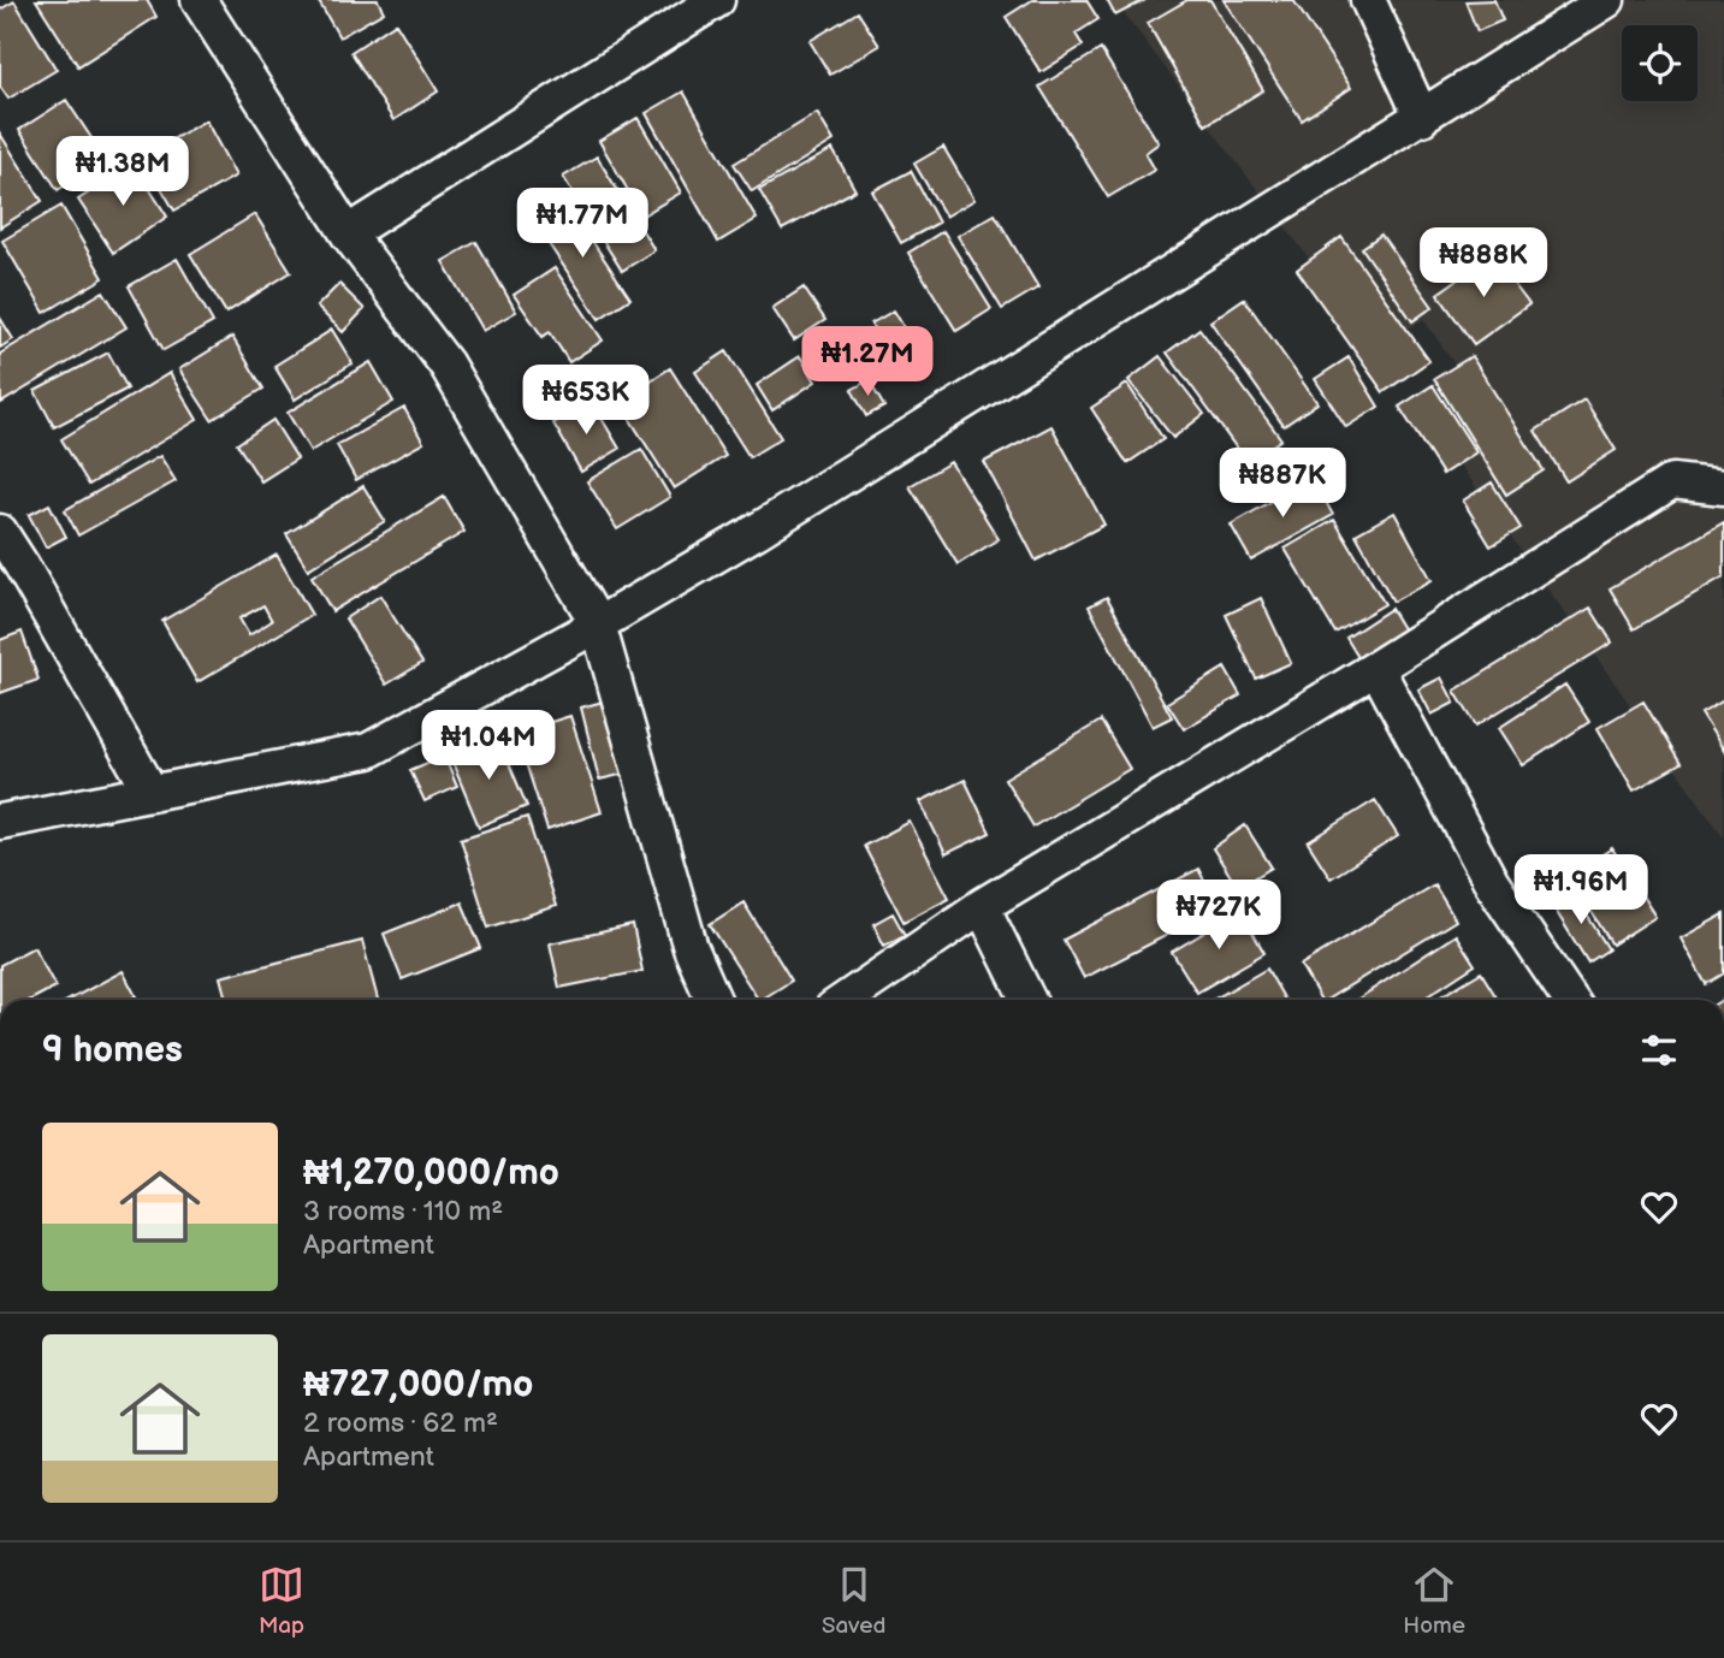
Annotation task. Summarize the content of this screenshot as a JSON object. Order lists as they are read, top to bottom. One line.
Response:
{"page":{"price":["₦1.38M","₦1.77M","₦888K","₦1.27M","₦653K","₦887K","₦1.04M","₦1.96M","₦727K"],"heading":"9 homes","list":[{"name":"₦1,270,000/mo","note":"3 rooms · 110 m² · Apartment"},{"name":"₦727,000/mo","note":"2 rooms · 62 m² · Apartment"}],"tabs":["Map","Saved","Home"]}}
